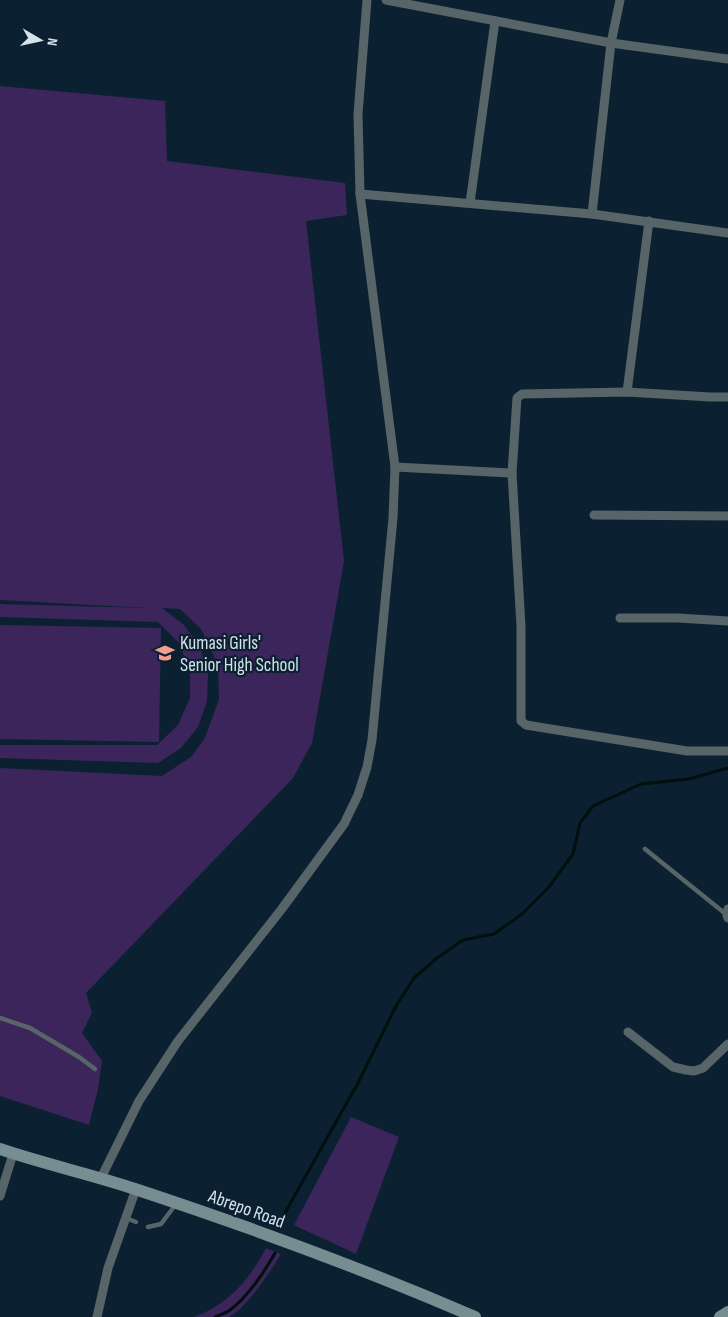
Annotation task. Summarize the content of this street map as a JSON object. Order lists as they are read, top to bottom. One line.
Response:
{"streets":{"main road":["Abrepo Road"]},"places":{"school or university":["Kumasi Girls' Senior High School"]},"north":"right"}
